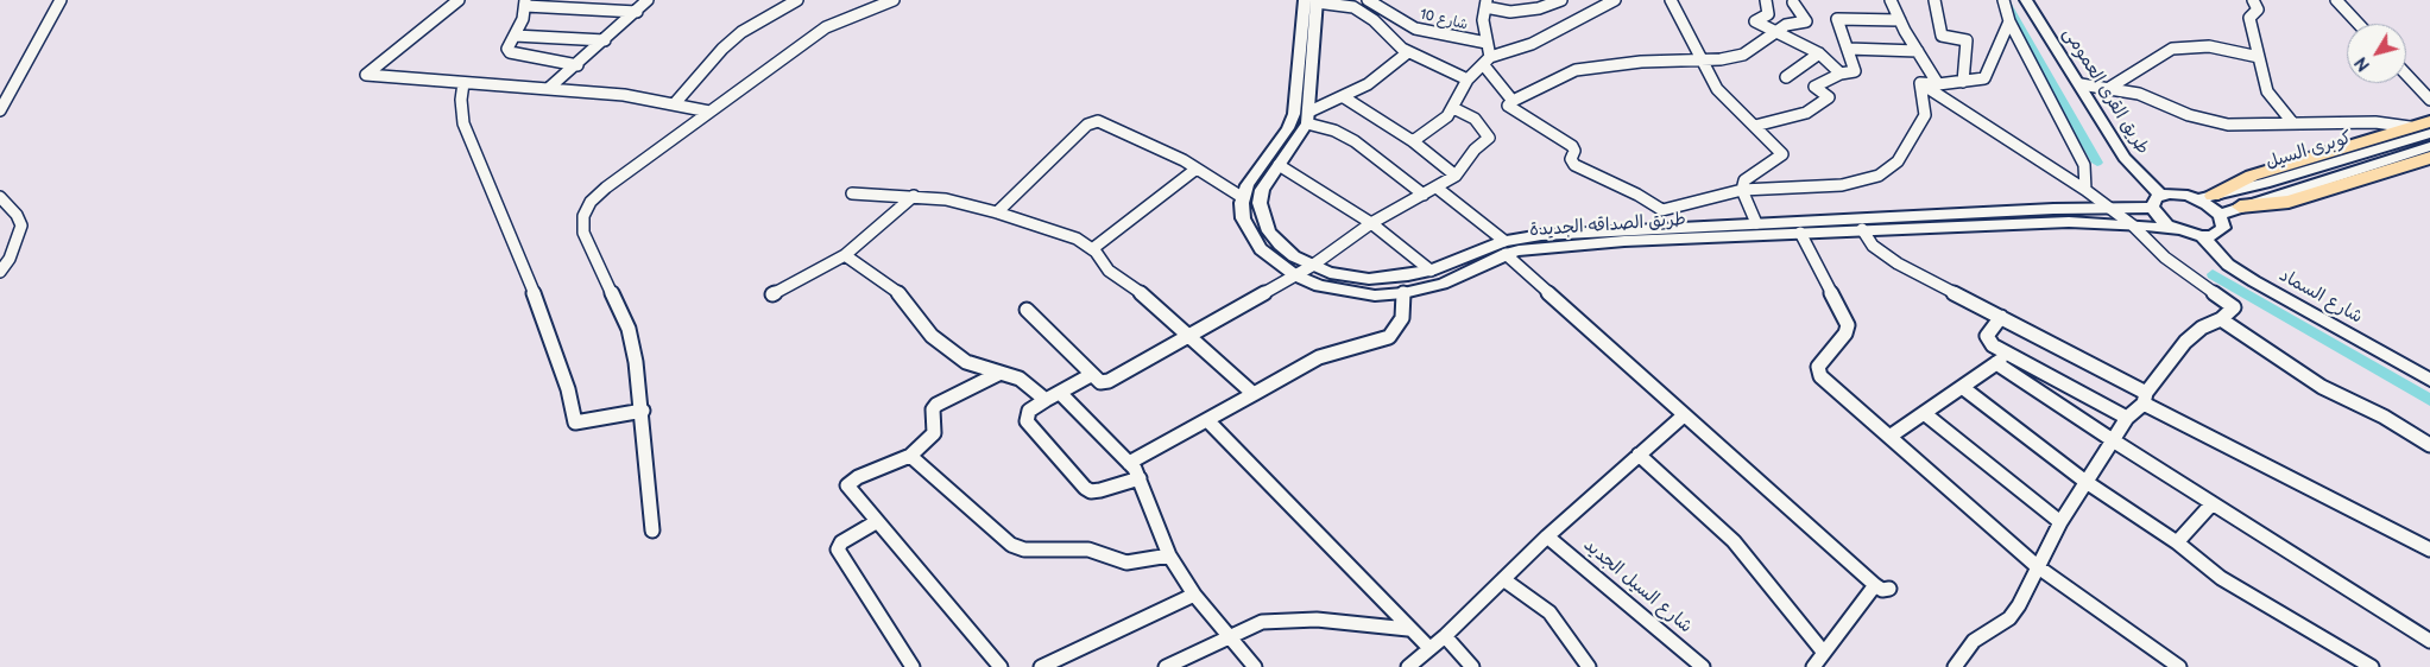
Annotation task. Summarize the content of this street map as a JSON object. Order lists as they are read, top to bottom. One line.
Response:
{"streets":{"street":["شارع 10","طريق القرى العمومى","كوبرى السيل","طريق الصداقه الجديدة","شارع السماد","شارع السيل الجديد"]},"crossings":[["طريق الصداقه الجديدة","شارع السماد"]],"north":"bottom left"}
